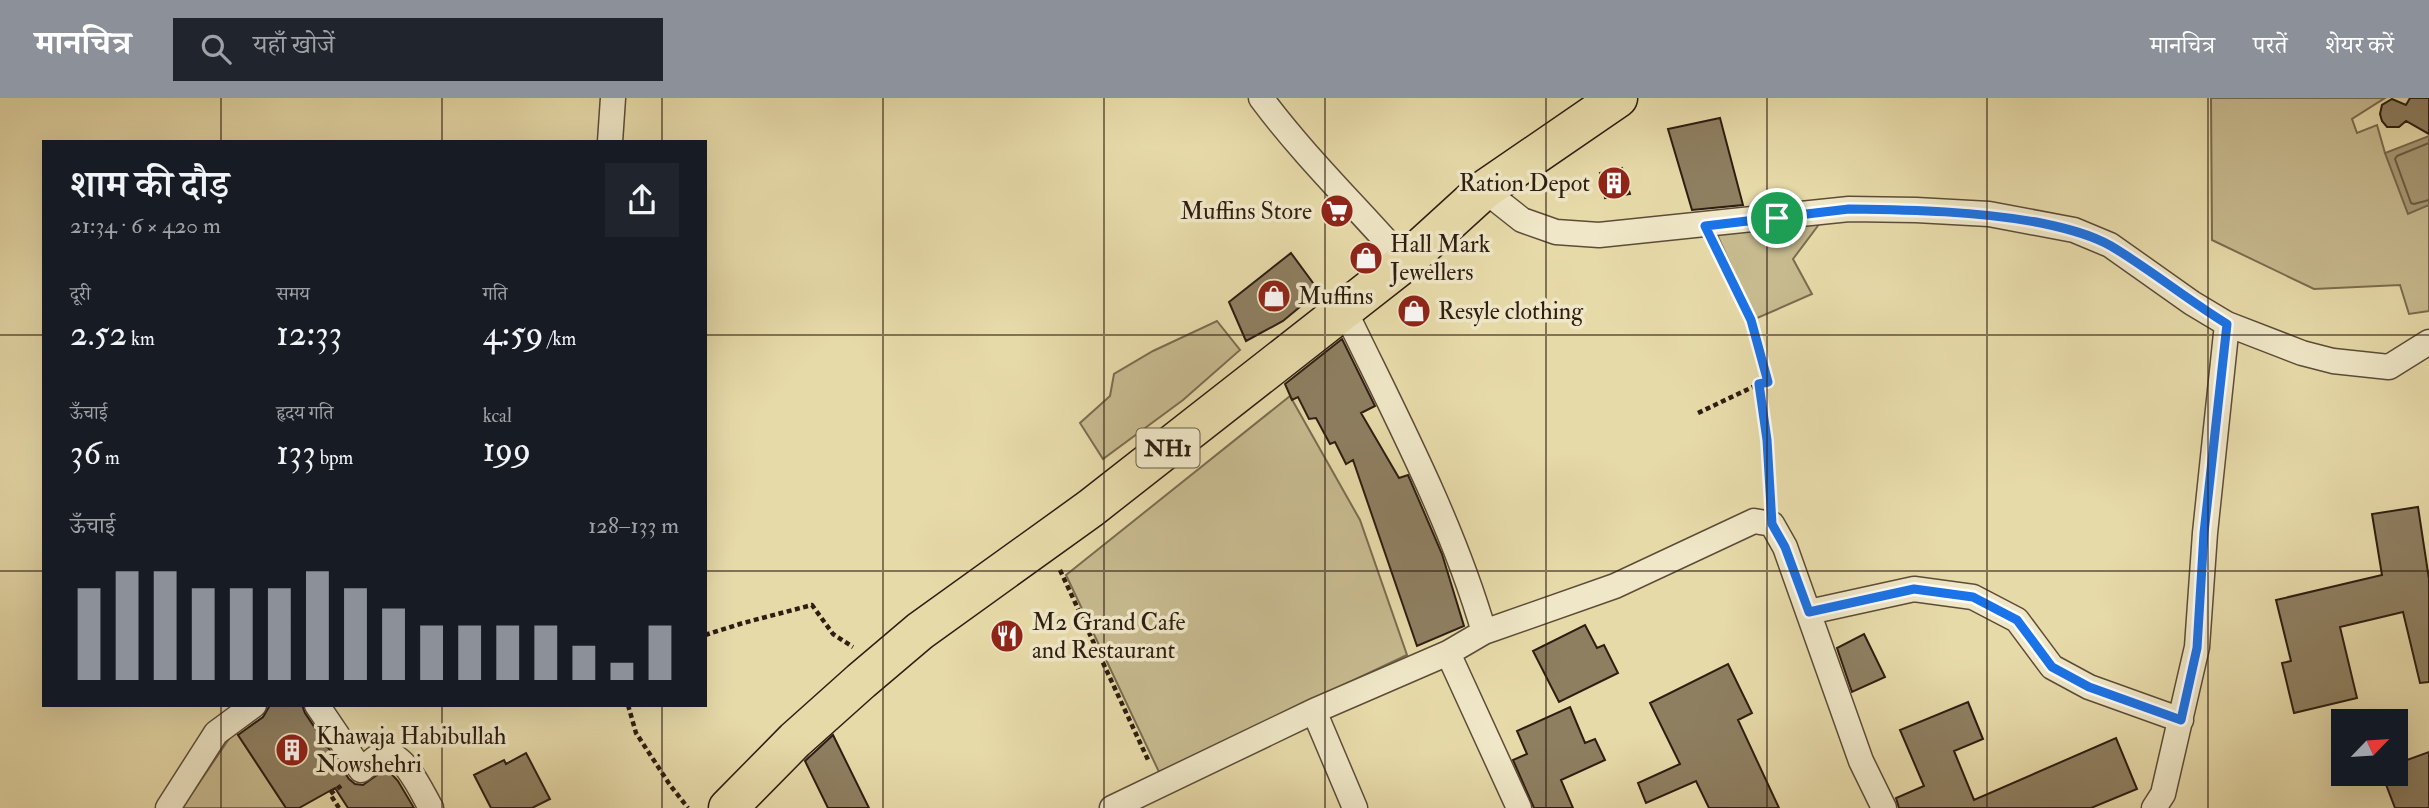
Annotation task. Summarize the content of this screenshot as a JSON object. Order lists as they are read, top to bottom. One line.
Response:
{"streets":{"highway":["NH1"]},"places":{"building":["Ration Depot","Khawaja Habibullah Nowshehri"],"supermarket":["Muffins Store"],"shop":["Hall Mark Jewellers","Muffins","Resyle clothing"],"restaurant":["M2 Grand Cafe and Restaurant"]},"north":"top right","page":{"header":"मानचित्र","search":"यहाँ खोजें","nav":["मानचित्र","परतें","शेयर करें"],"heading":["शाम की दौड़","21:34 · 6 × 420 m"],"stats":[["दूरी","2.52 km"],["समय","12:33"],["गति","4:59 /km"],["ऊँचाई","36 m"],["हृदय गति","133 bpm"],["kcal","199"]],"chart":["ऊँचाई","128–133 m"]}}
